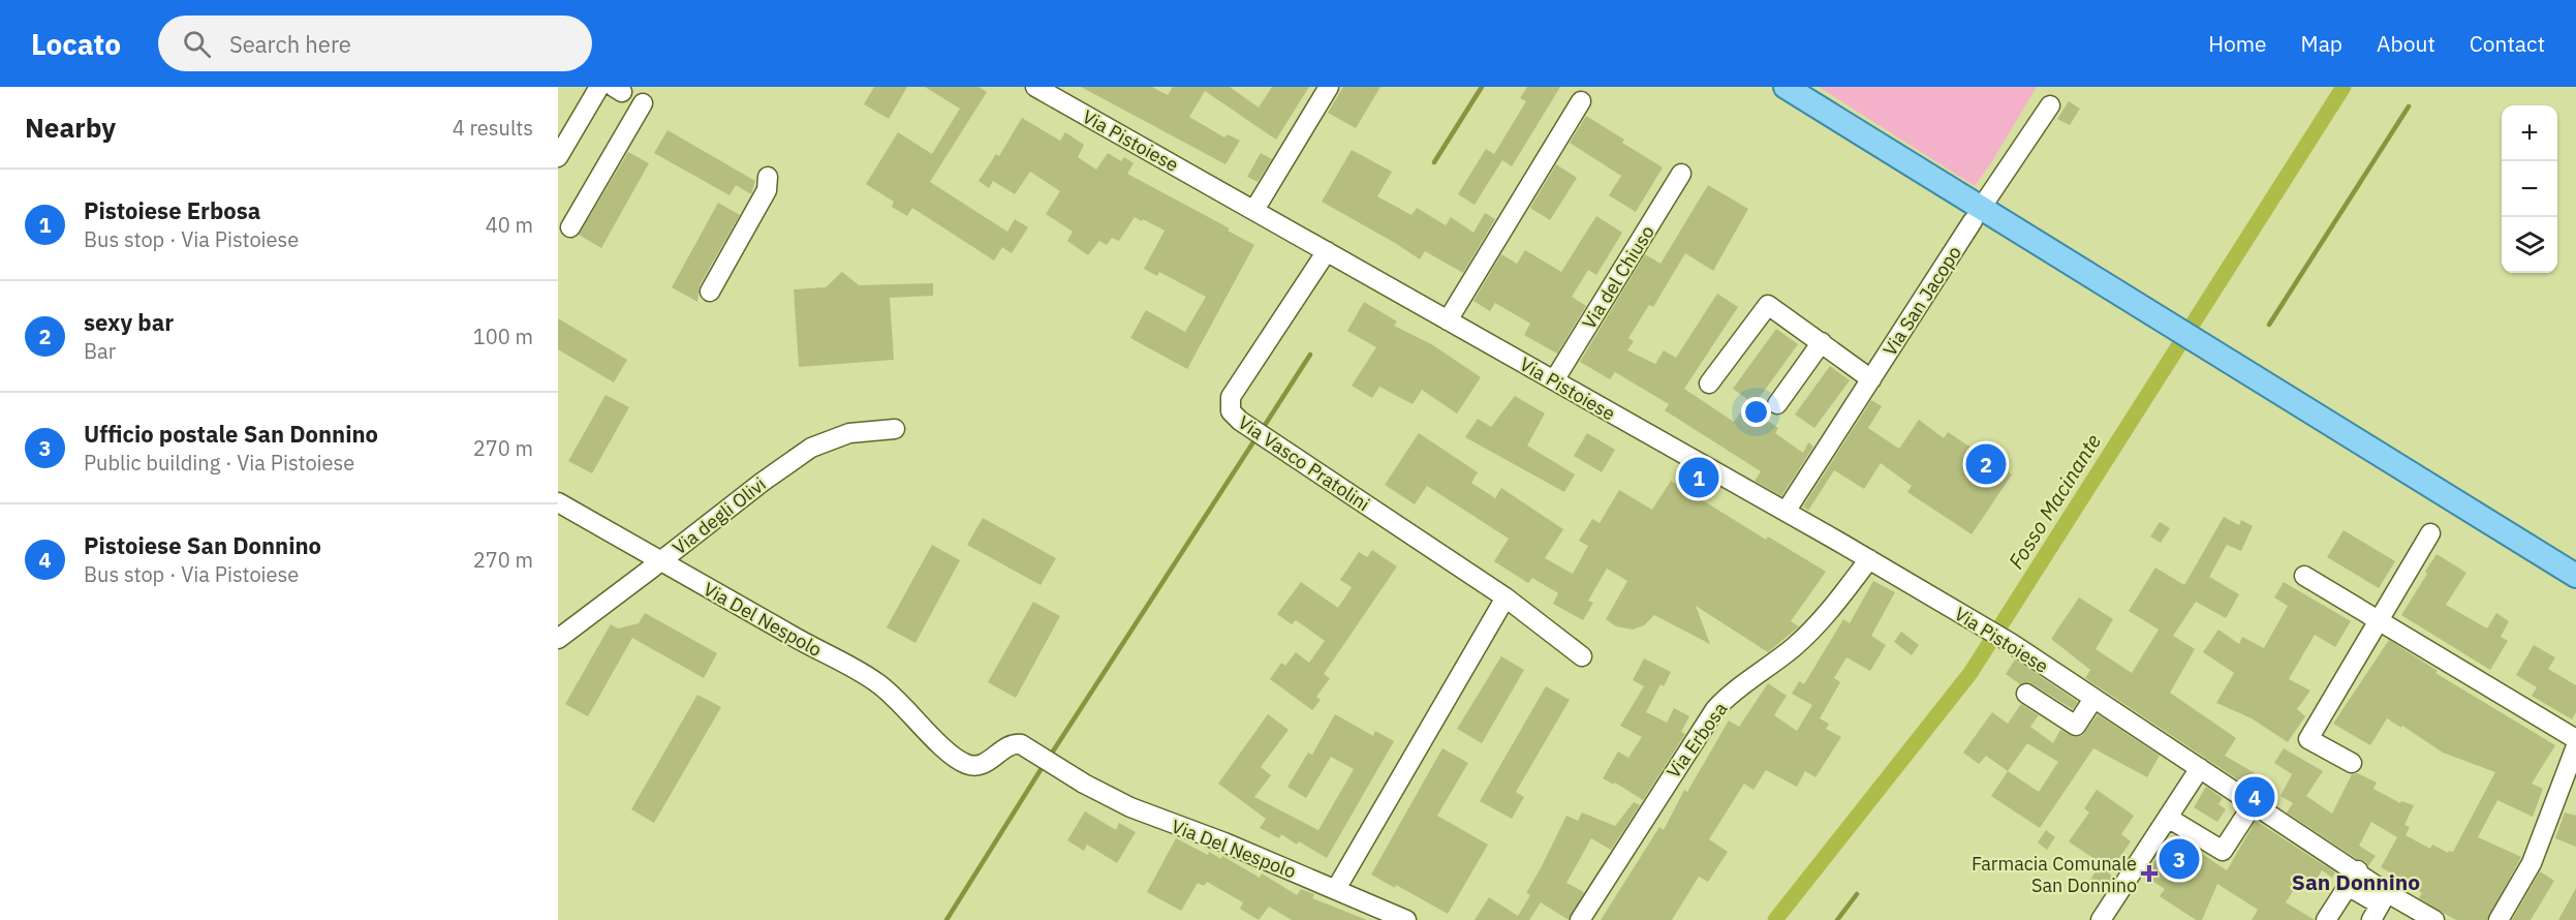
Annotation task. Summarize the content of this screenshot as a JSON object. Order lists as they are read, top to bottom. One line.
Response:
{"streets":{"street":["Via Pistoiese","Via del Chiuso","Via San Jacopo","Via Vasco Pratolini","Via degli Olivi","Via Del Nespolo","Via Erbosa"]},"crossings":[["Via Pistoiese","Via del Chiuso"],["Via Pistoiese","Via San Jacopo"],["Via Pistoiese","Via Vasco Pratolini"],["Via Pistoiese","Via Erbosa"],["Via degli Olivi","Via Del Nespolo"]],"districts":["San Donnino"],"water":["Fosso Macinante"],"places":{"health":["Farmacia Comunale San Donnino"]},"page":{"header":"Locato","search":"Search here","nav":["Home","Map","About","Contact"],"heading":["Nearby","4 results"],"map_buttons":["+","−"],"list":[{"mark":"1","name":"Pistoiese Erbosa","note":"Bus stop · Via Pistoiese","value":"40 m"},{"mark":"2","name":"sexy bar","note":"Bar","value":"100 m"},{"mark":"3","name":"Ufficio postale San Donnino","note":"Public building · Via Pistoiese","value":"270 m"},{"mark":"4","name":"Pistoiese San Donnino","note":"Bus stop · Via Pistoiese","value":"270 m"}],"pins":["2","1","4","3"]}}
